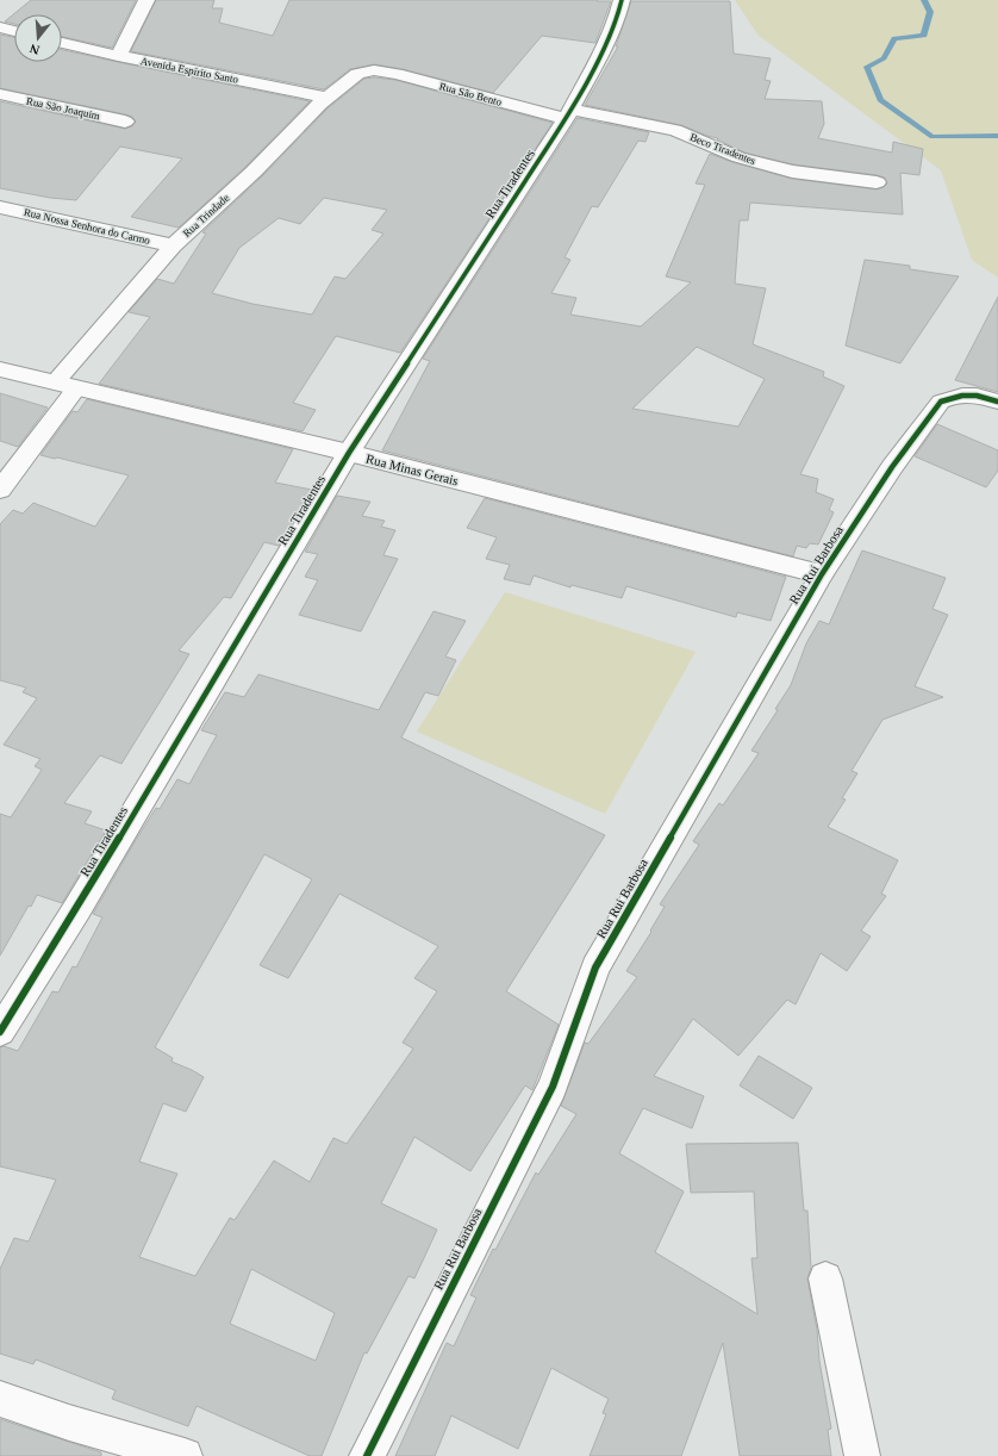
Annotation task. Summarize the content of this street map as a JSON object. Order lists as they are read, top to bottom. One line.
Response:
{"streets":{"street":["Avenida Espírito Santo","Rua São Bento","Rua São Joaquim","Beco Tiradentes","Rua Tiradentes","Rua Trindade","Rua Nossa Senhora do Carmo","Rua Minas Gerais","Rua Rui Barbosa"]},"crossings":[["Avenida Espírito Santo","Rua Trindade"],["Rua São Bento","Beco Tiradentes"],["Rua São Bento","Rua Tiradentes"],["Rua São Bento","Rua Trindade"],["Beco Tiradentes","Rua Tiradentes"],["Rua Tiradentes","Rua Minas Gerais"],["Rua Trindade","Rua Nossa Senhora do Carmo"],["Rua Trindade","Rua Minas Gerais"],["Rua Minas Gerais","Rua Rui Barbosa"]],"north":"bottom"}
